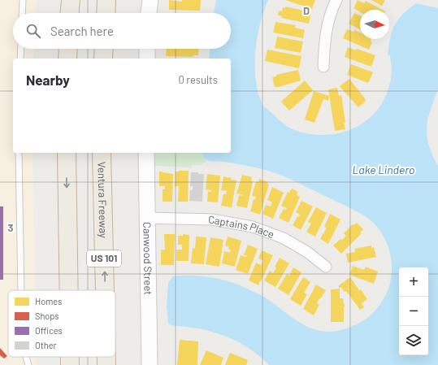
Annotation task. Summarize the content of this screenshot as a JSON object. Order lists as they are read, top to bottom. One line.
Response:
{"streets":{"highway":["Ventura Freeway","US 101"],"street":["Captains Place","Canwood Street"]},"crossings":[["Captains Place","Canwood Street"]],"water":["Lake Lindero"],"legend":["Homes","Shops","Offices","Other"],"north":"right","page":{"search":"Search here","heading":["Nearby","0 results"],"map_buttons":["+","−"]},"grid":{"columns":["D"],"rows":["3"]}}
